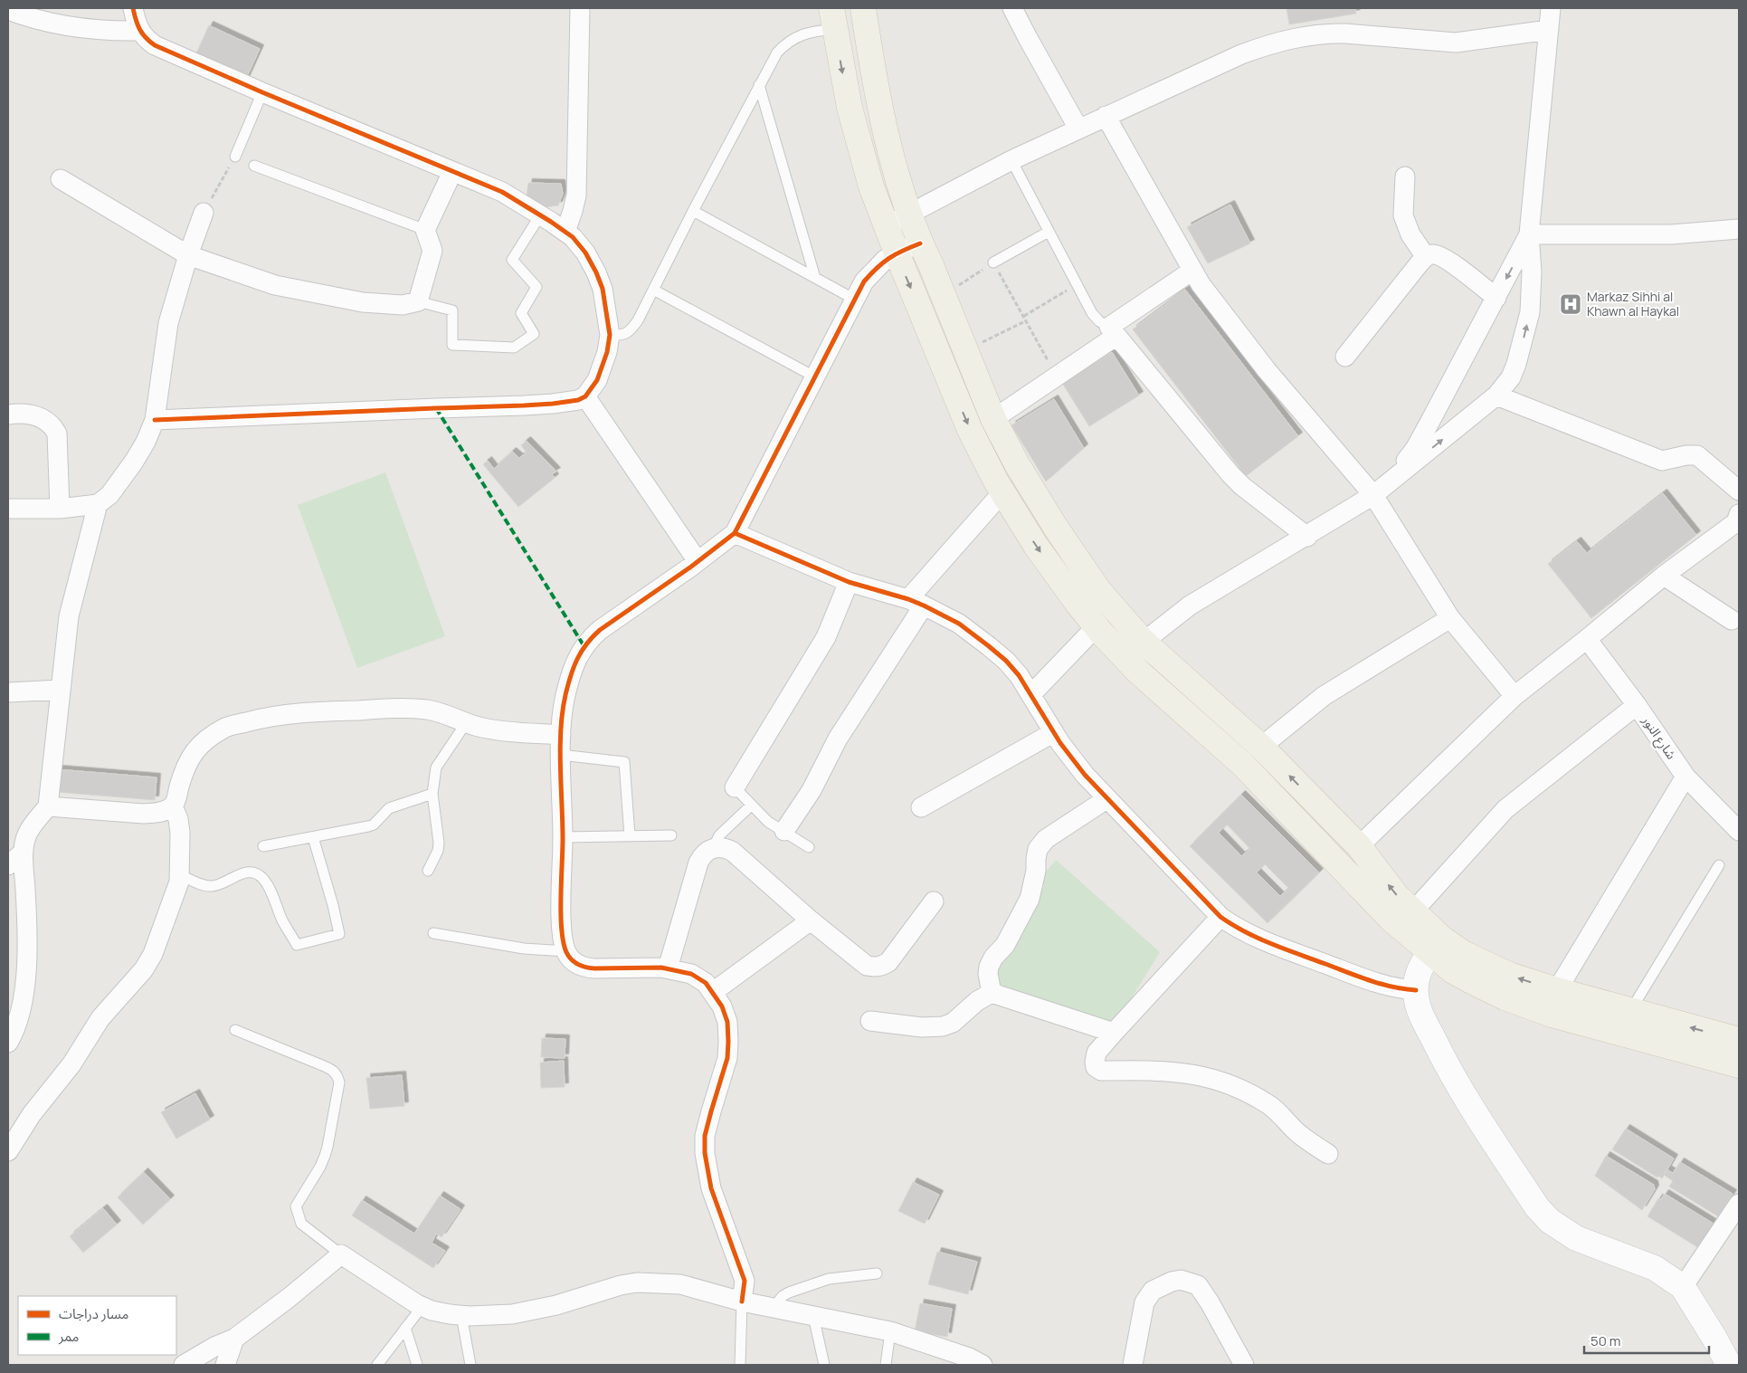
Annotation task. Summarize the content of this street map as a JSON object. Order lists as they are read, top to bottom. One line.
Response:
{"streets":{"street":["شارع النور"]},"places":{"hospital":["Markaz Sihhi al Khawn al Haykal"]},"legend":["مسار دراجات","ممر"],"scale_bar":"50 m"}
